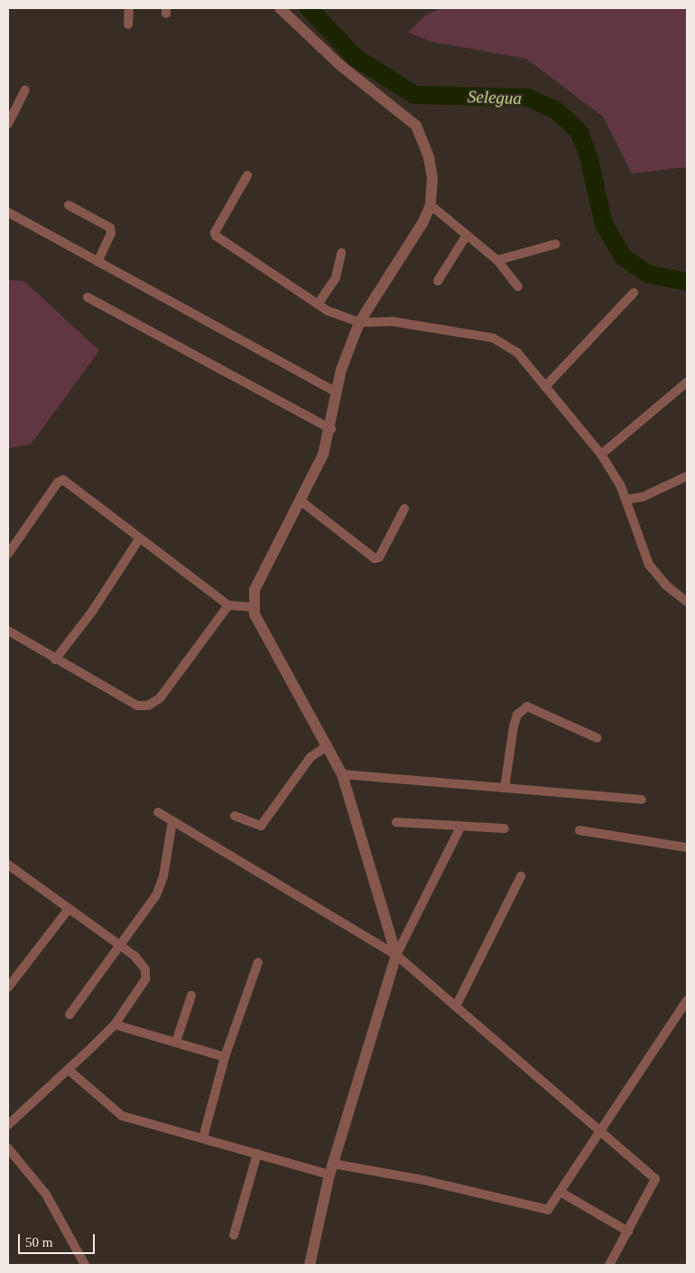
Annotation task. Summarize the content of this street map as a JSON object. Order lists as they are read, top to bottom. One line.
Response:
{"water":["Selegua"],"scale_bar":"50 m"}
